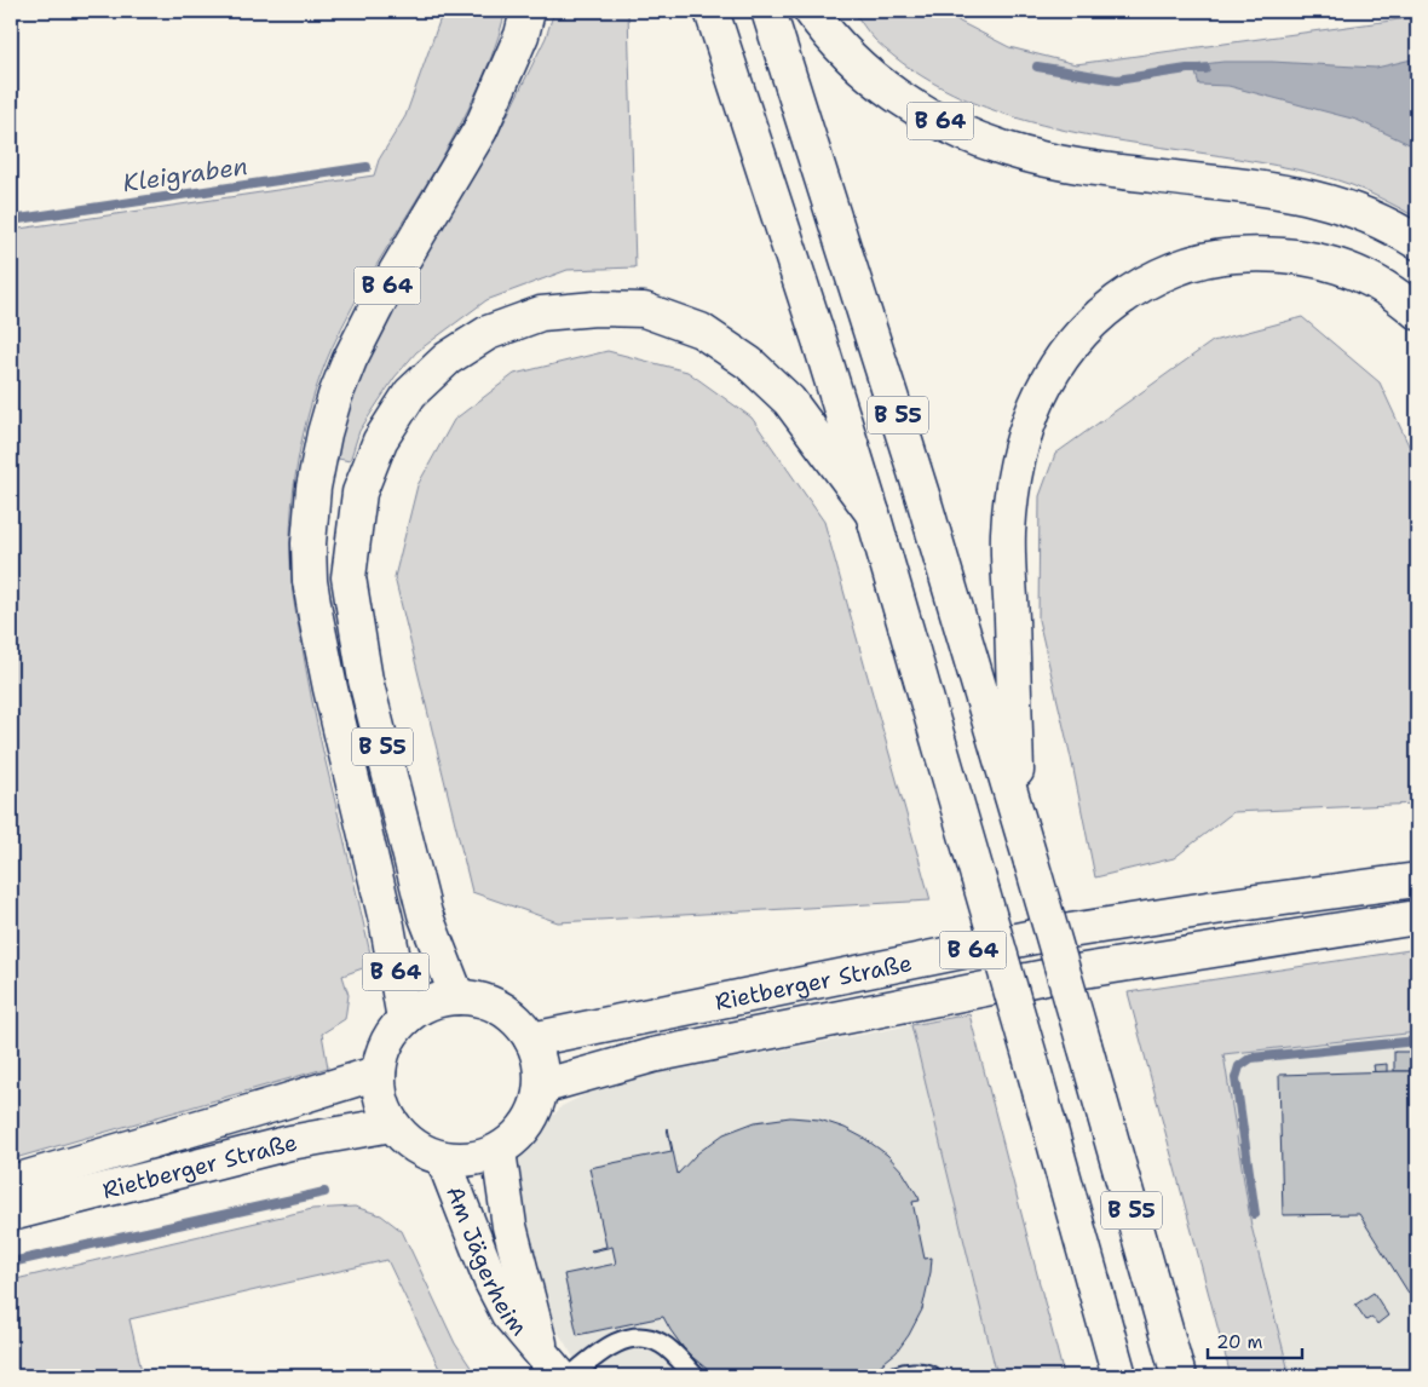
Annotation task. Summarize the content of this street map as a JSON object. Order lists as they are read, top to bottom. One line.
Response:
{"streets":{"main road":["B 64","B 55","Rietberger Straße","Am Jägerheim"]},"crossings":[["B 64","B 55"],["B 64","Rietberger Straße"],["B 64","Am Jägerheim"],["B 55","Rietberger Straße"],["B 55","Am Jägerheim"],["Rietberger Straße","Am Jägerheim"]],"water":["Kleigraben"],"scale_bar":"20 m"}
